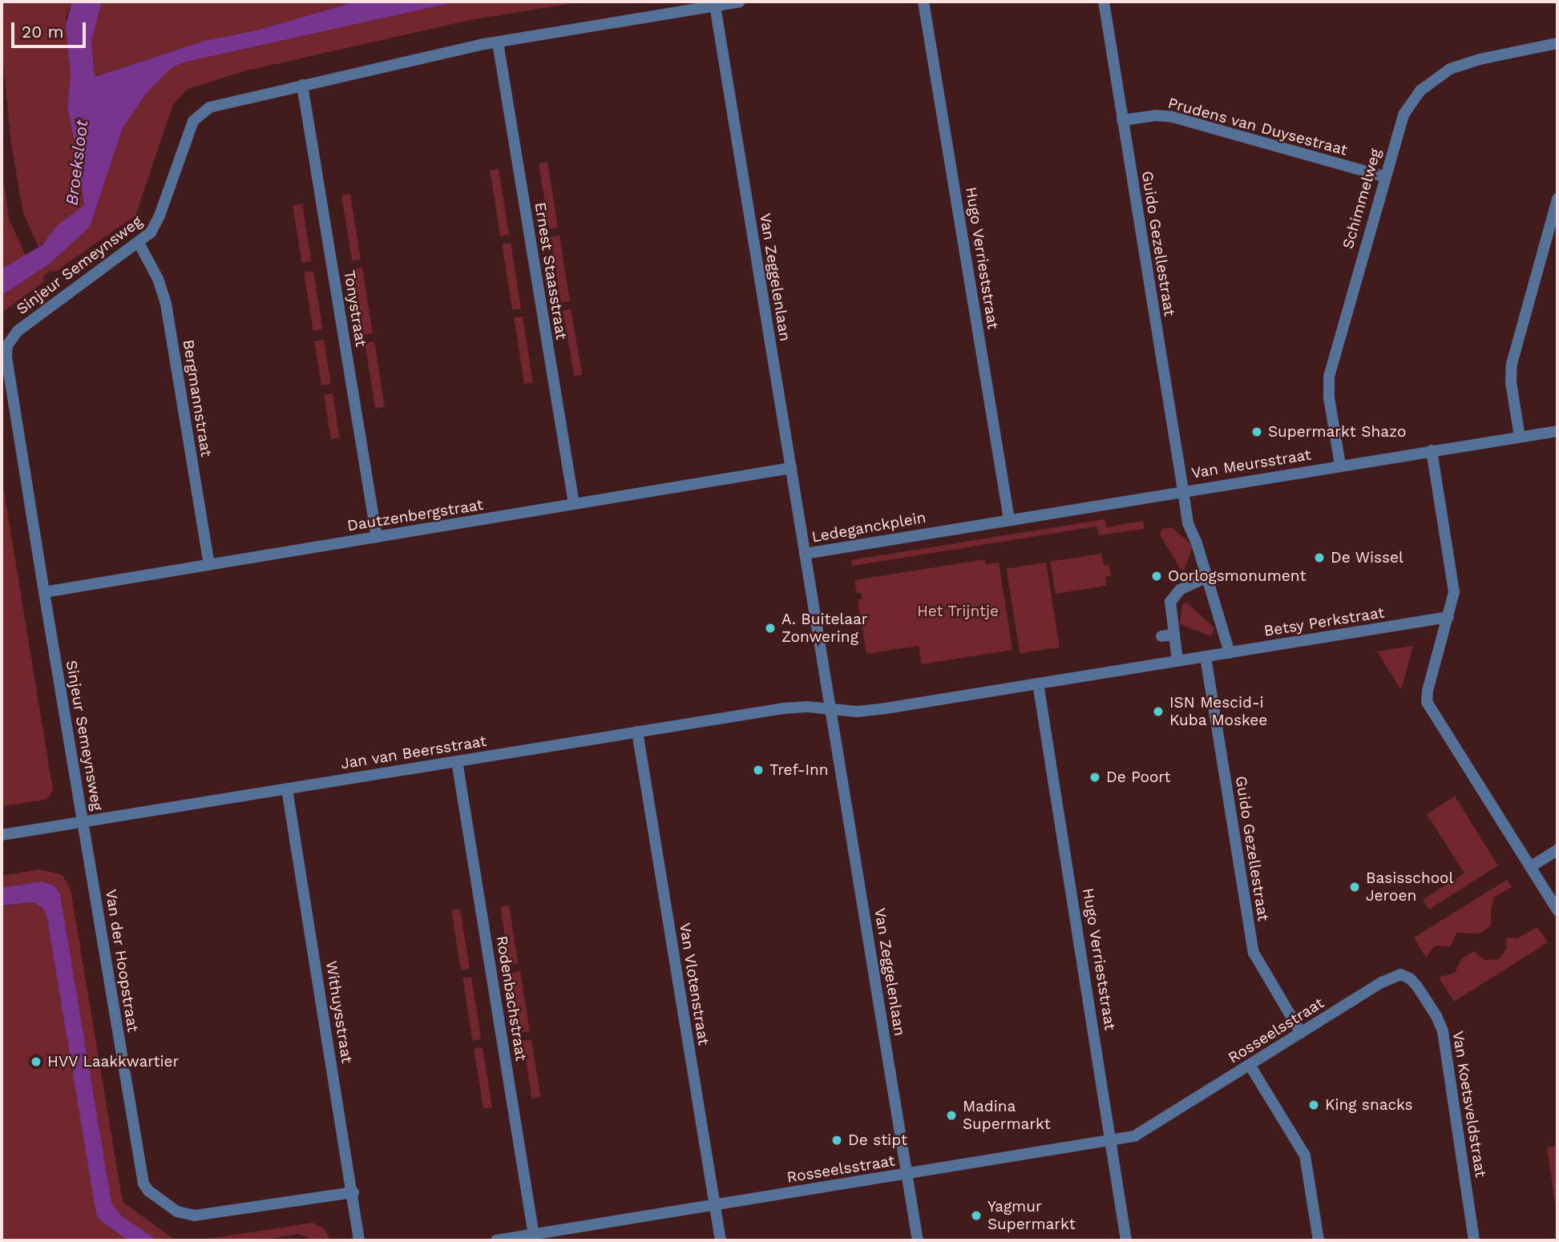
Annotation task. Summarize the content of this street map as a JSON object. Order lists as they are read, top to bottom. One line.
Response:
{"streets":{"street":["Prudens van Duysestraat","Schimmelweg","Guido Gezellestraat","Hugo Verrieststraat","Sinjeur Semeynsweg","Ernest Staasstraat","Van Zeggelenlaan","Tonystraat","Bergmannstraat","Van Meursstraat","Dautzenbergstraat","Ledeganckplein","Betsy Perkstraat","Jan van Beersstraat","Van der Hoopstraat","Van Vlotenstraat","Rodenbachstraat","Withuysstraat","Rosseelsstraat","Van Koetsveldstraat"]},"crossings":[["Prudens van Duysestraat","Schimmelweg"],["Prudens van Duysestraat","Guido Gezellestraat"],["Schimmelweg","Van Meursstraat"],["Guido Gezellestraat","Van Meursstraat"],["Guido Gezellestraat","Ledeganckplein"],["Guido Gezellestraat","Betsy Perkstraat"],["Guido Gezellestraat","Rosseelsstraat"],["Hugo Verrieststraat","Ledeganckplein"],["Hugo Verrieststraat","Rosseelsstraat"],["Sinjeur Semeynsweg","Ernest Staasstraat"],["Sinjeur Semeynsweg","Van Zeggelenlaan"],["Sinjeur Semeynsweg","Tonystraat"],["Sinjeur Semeynsweg","Bergmannstraat"],["Sinjeur Semeynsweg","Dautzenbergstraat"],["Sinjeur Semeynsweg","Jan van Beersstraat"],["Sinjeur Semeynsweg","Van der Hoopstraat"],["Ernest Staasstraat","Dautzenbergstraat"],["Van Zeggelenlaan","Dautzenbergstraat"],["Van Zeggelenlaan","Ledeganckplein"],["Van Zeggelenlaan","Jan van Beersstraat"],["Van Zeggelenlaan","Rosseelsstraat"],["Tonystraat","Dautzenbergstraat"],["Bergmannstraat","Dautzenbergstraat"],["Van Meursstraat","Ledeganckplein"],["Ledeganckplein","Jan van Beersstraat"],["Jan van Beersstraat","Van der Hoopstraat"],["Jan van Beersstraat","Van Vlotenstraat"],["Jan van Beersstraat","Rodenbachstraat"],["Jan van Beersstraat","Withuysstraat"],["Van der Hoopstraat","Withuysstraat"],["Van Vlotenstraat","Rosseelsstraat"],["Rodenbachstraat","Rosseelsstraat"],["Rosseelsstraat","Van Koetsveldstraat"]],"water":["Broeksloot"],"parks":["Het Trijntje"],"places":["Supermarkt Shazo","De Wissel","Oorlogsmonument","A. Buitelaar Zonwering","ISN Mescid-i Kuba Moskee","Tref-Inn","De Poort","Basisschool Jeroen","HVV Laakkwartier","King snacks","Madina Supermarkt","De stipt","Yagmur Supermarkt"],"scale_bar":"20 m"}
